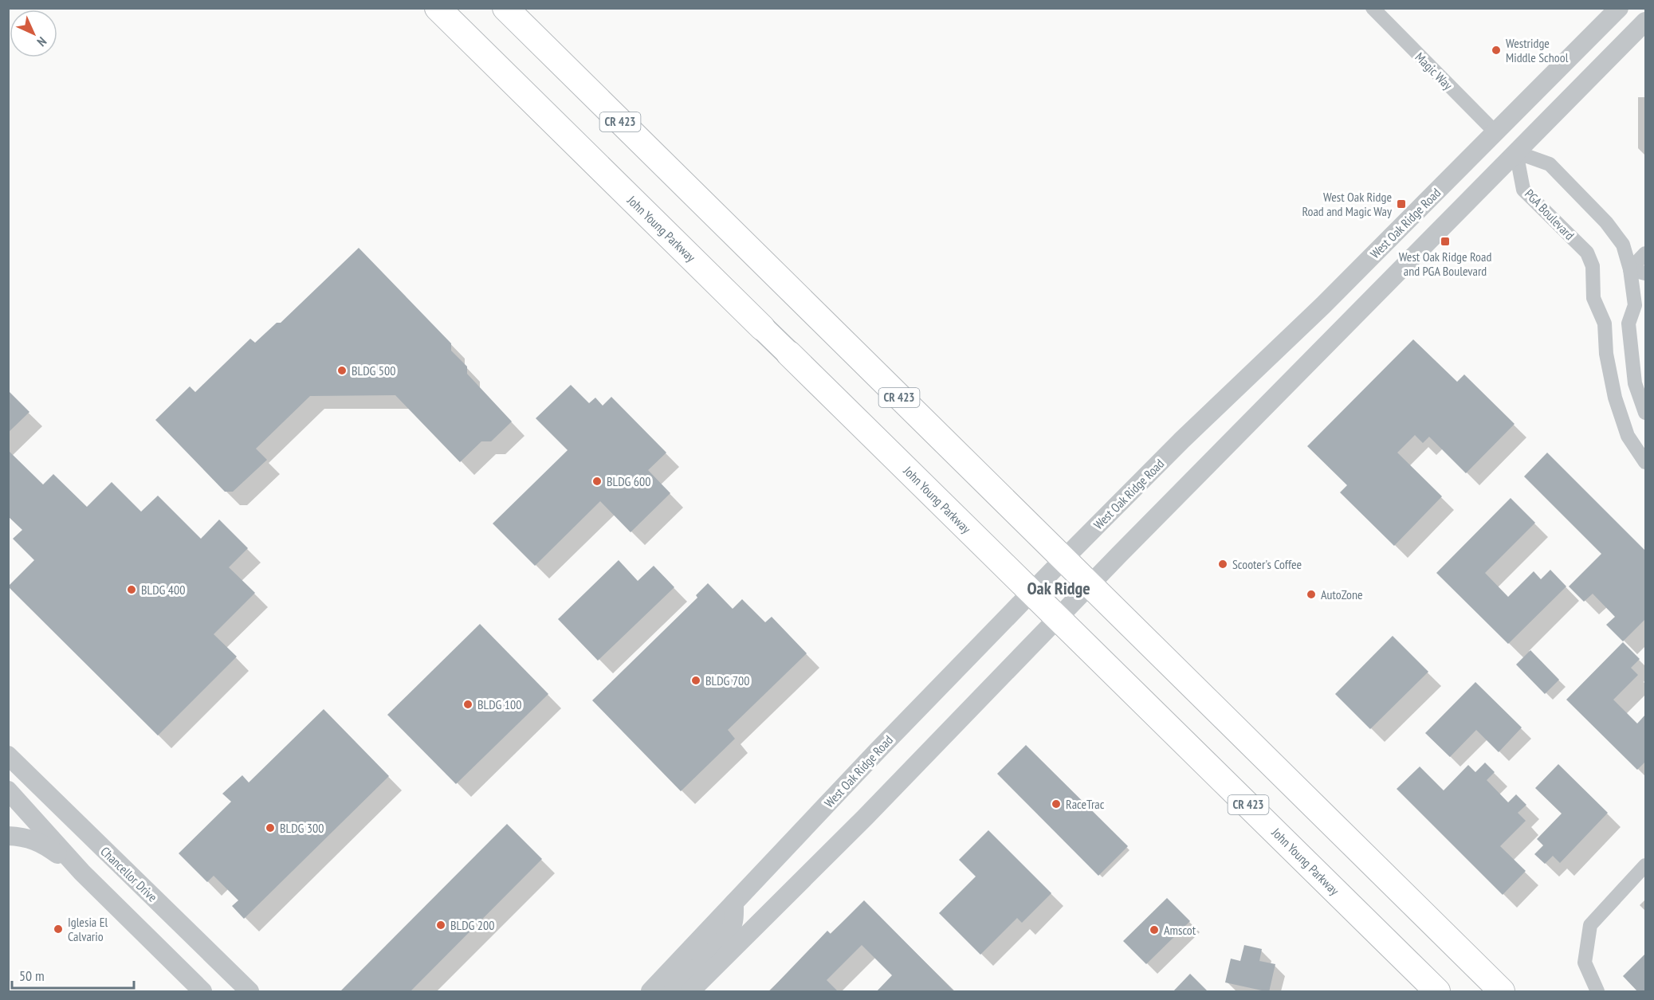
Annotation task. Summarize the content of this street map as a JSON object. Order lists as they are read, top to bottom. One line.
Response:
{"streets":{"highway":["CR 423","John Young Parkway"],"street":["Magic Way","PGA Boulevard","West Oak Ridge Road","Chancellor Drive"]},"crossings":[["Magic Way","West Oak Ridge Road"],["CR 423","West Oak Ridge Road"],["West Oak Ridge Road","John Young Parkway"]],"districts":["Oak Ridge"],"places":{"other":["Westridge Middle School","BLDG 500","BLDG 600","Scooter's Coffee","BLDG 400","AutoZone","BLDG 700","BLDG 100","RaceTrac","BLDG 300","BLDG 200","Iglesia El Calvario","Amscot"],"transit":["West Oak Ridge Road and Magic Way","West Oak Ridge Road and PGA Boulevard"]},"scale_bar":"50 m","north":"bottom right"}
